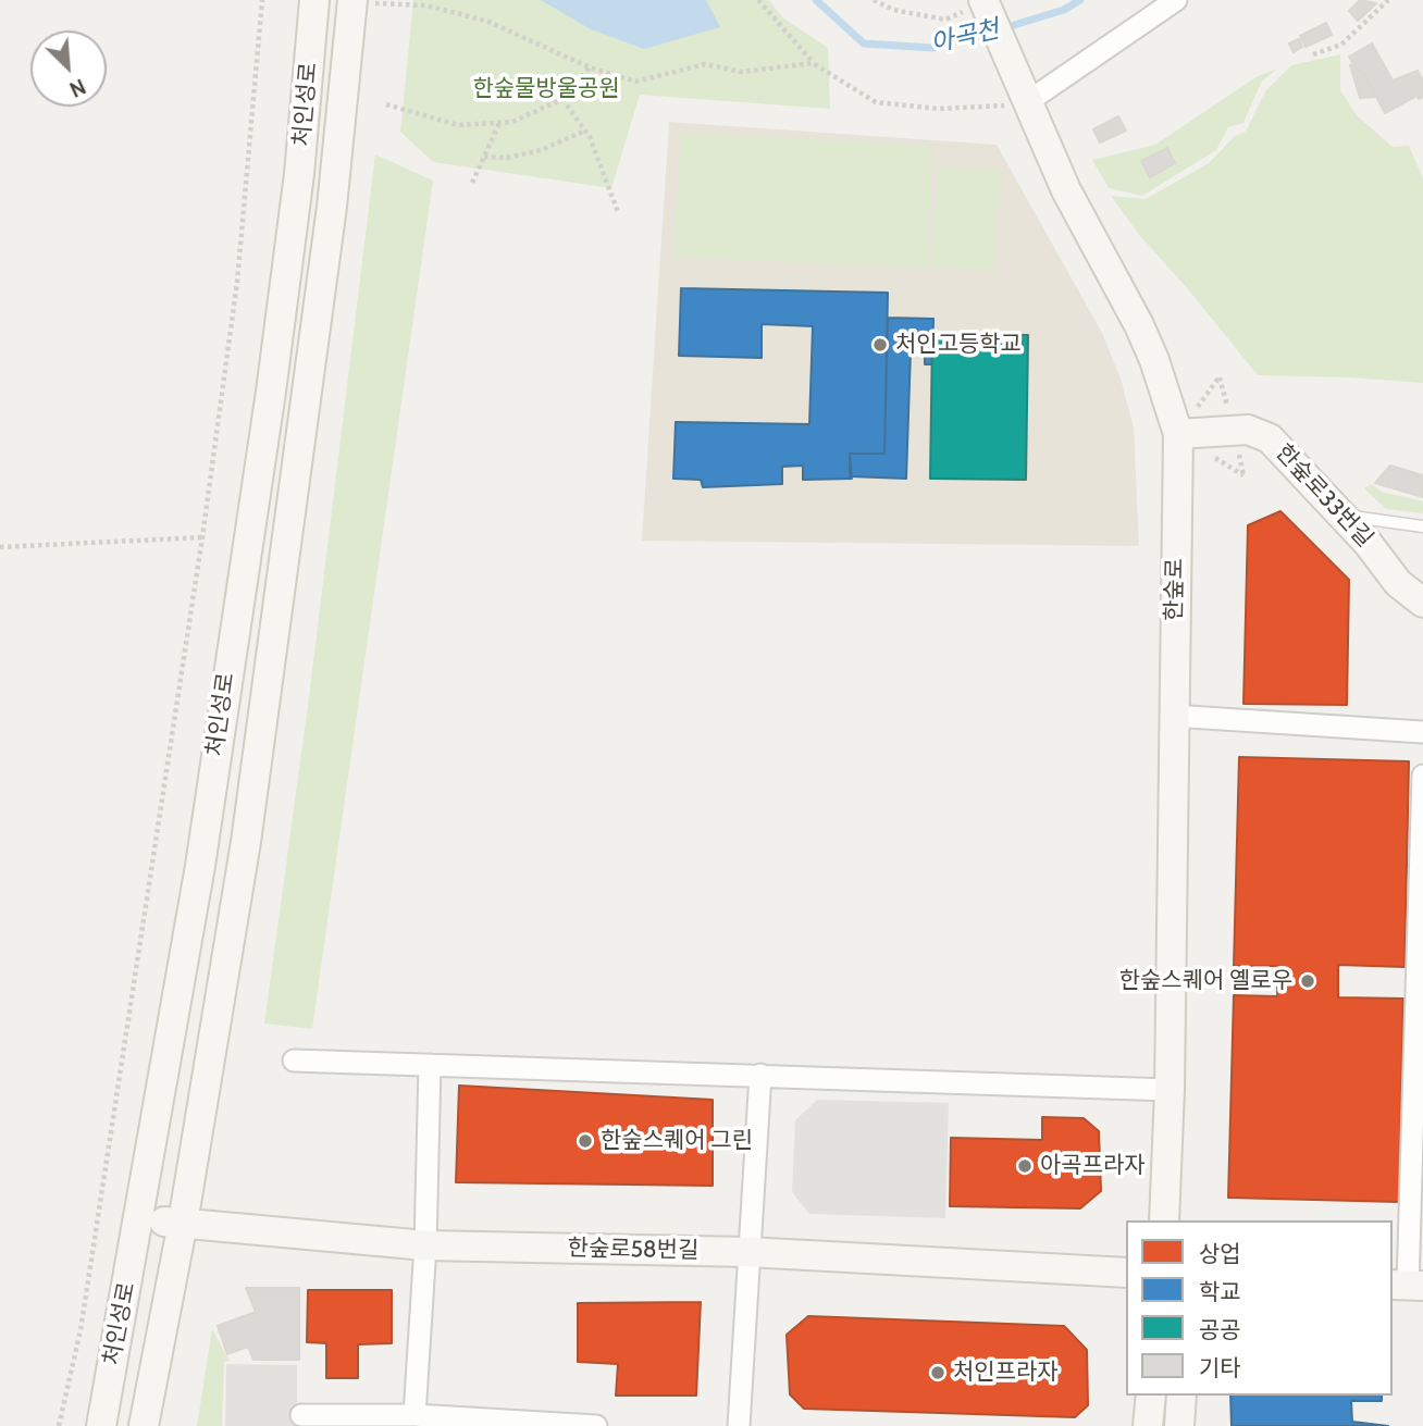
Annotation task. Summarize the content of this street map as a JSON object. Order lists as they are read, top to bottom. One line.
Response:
{"streets":{"main road":["처인성로","한숲로33번길","한숲로","한숲로58번길"]},"crossings":[["처인성로","한숲로58번길"],["한숲로33번길","한숲로"]],"water":["아곡천"],"parks":["한숲물방울공원"],"places":["처인고등학교","한숲스퀘어 옐로우","한숲스퀘어 그린","아곡프라자","처인프라자"],"legend":["상업","학교","공공","기타"],"north":"bottom right"}
